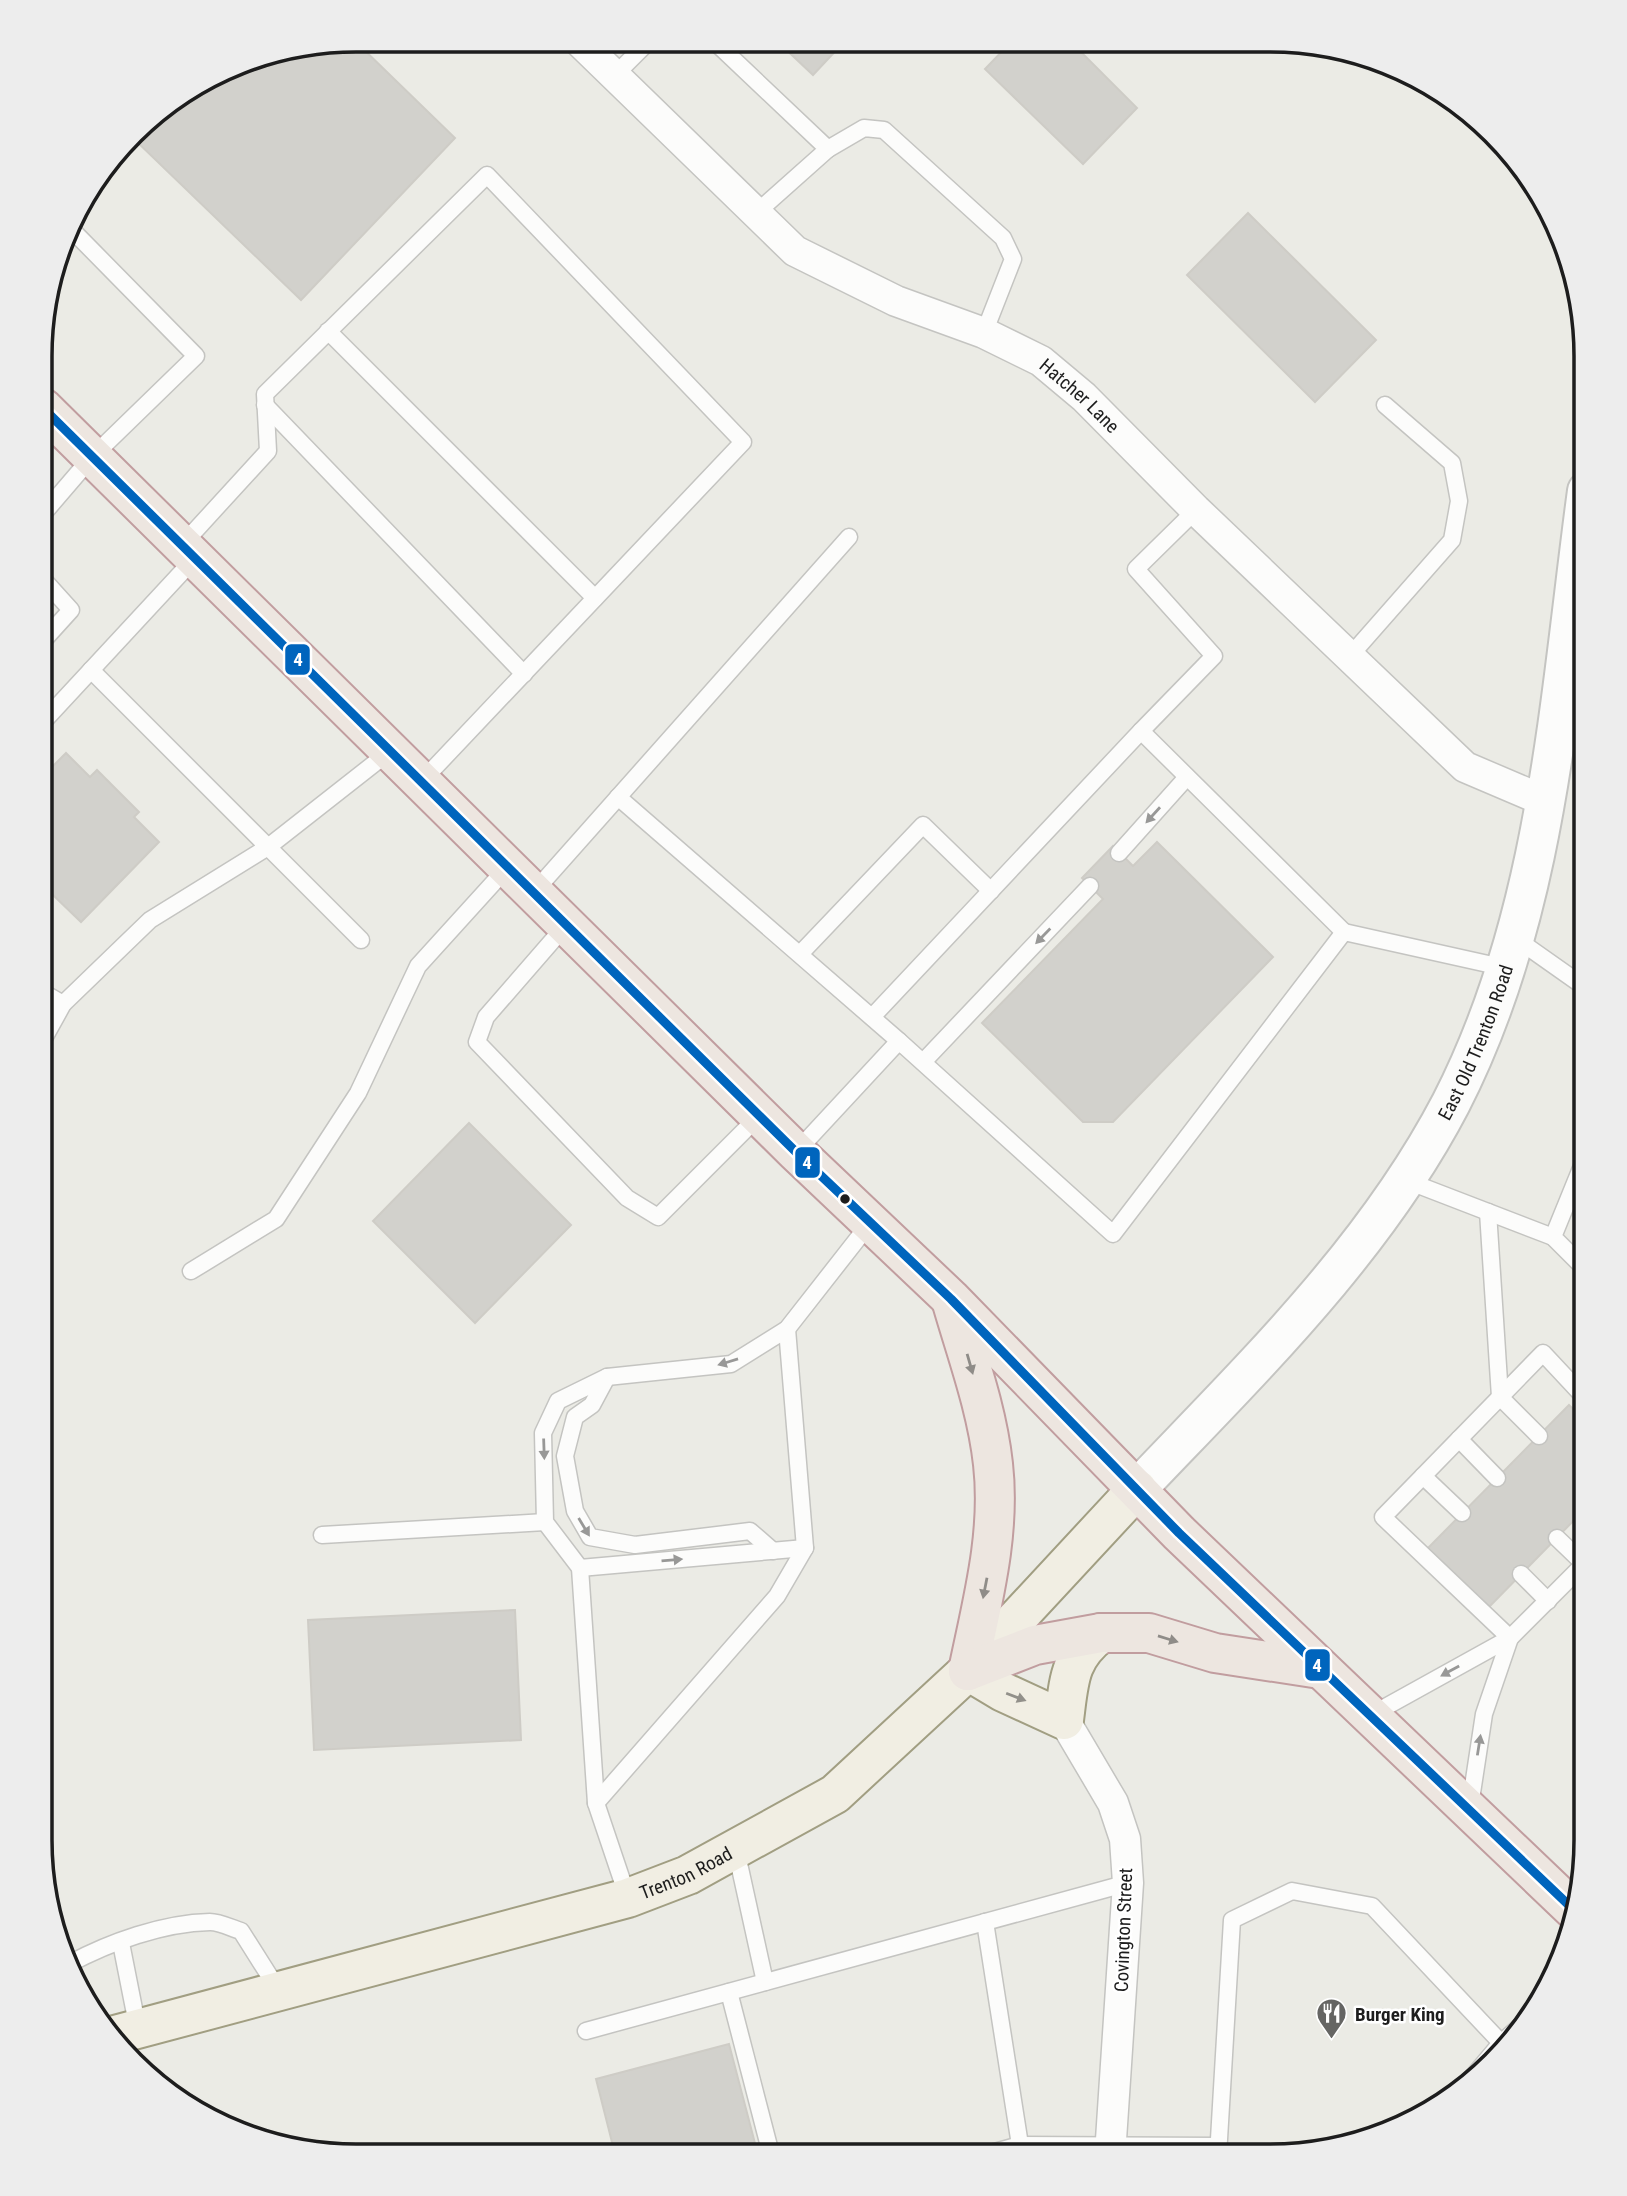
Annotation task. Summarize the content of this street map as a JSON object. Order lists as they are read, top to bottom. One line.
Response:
{"streets":{"main road":["Trenton Road"],"street":["Hatcher Lane","East Old Trenton Road","Covington Street"]},"crossings":[["Hatcher Lane","East Old Trenton Road"],["East Old Trenton Road","Trenton Road"]],"places":{"restaurant":["Burger King"]},"lines":["transit line 4"]}
